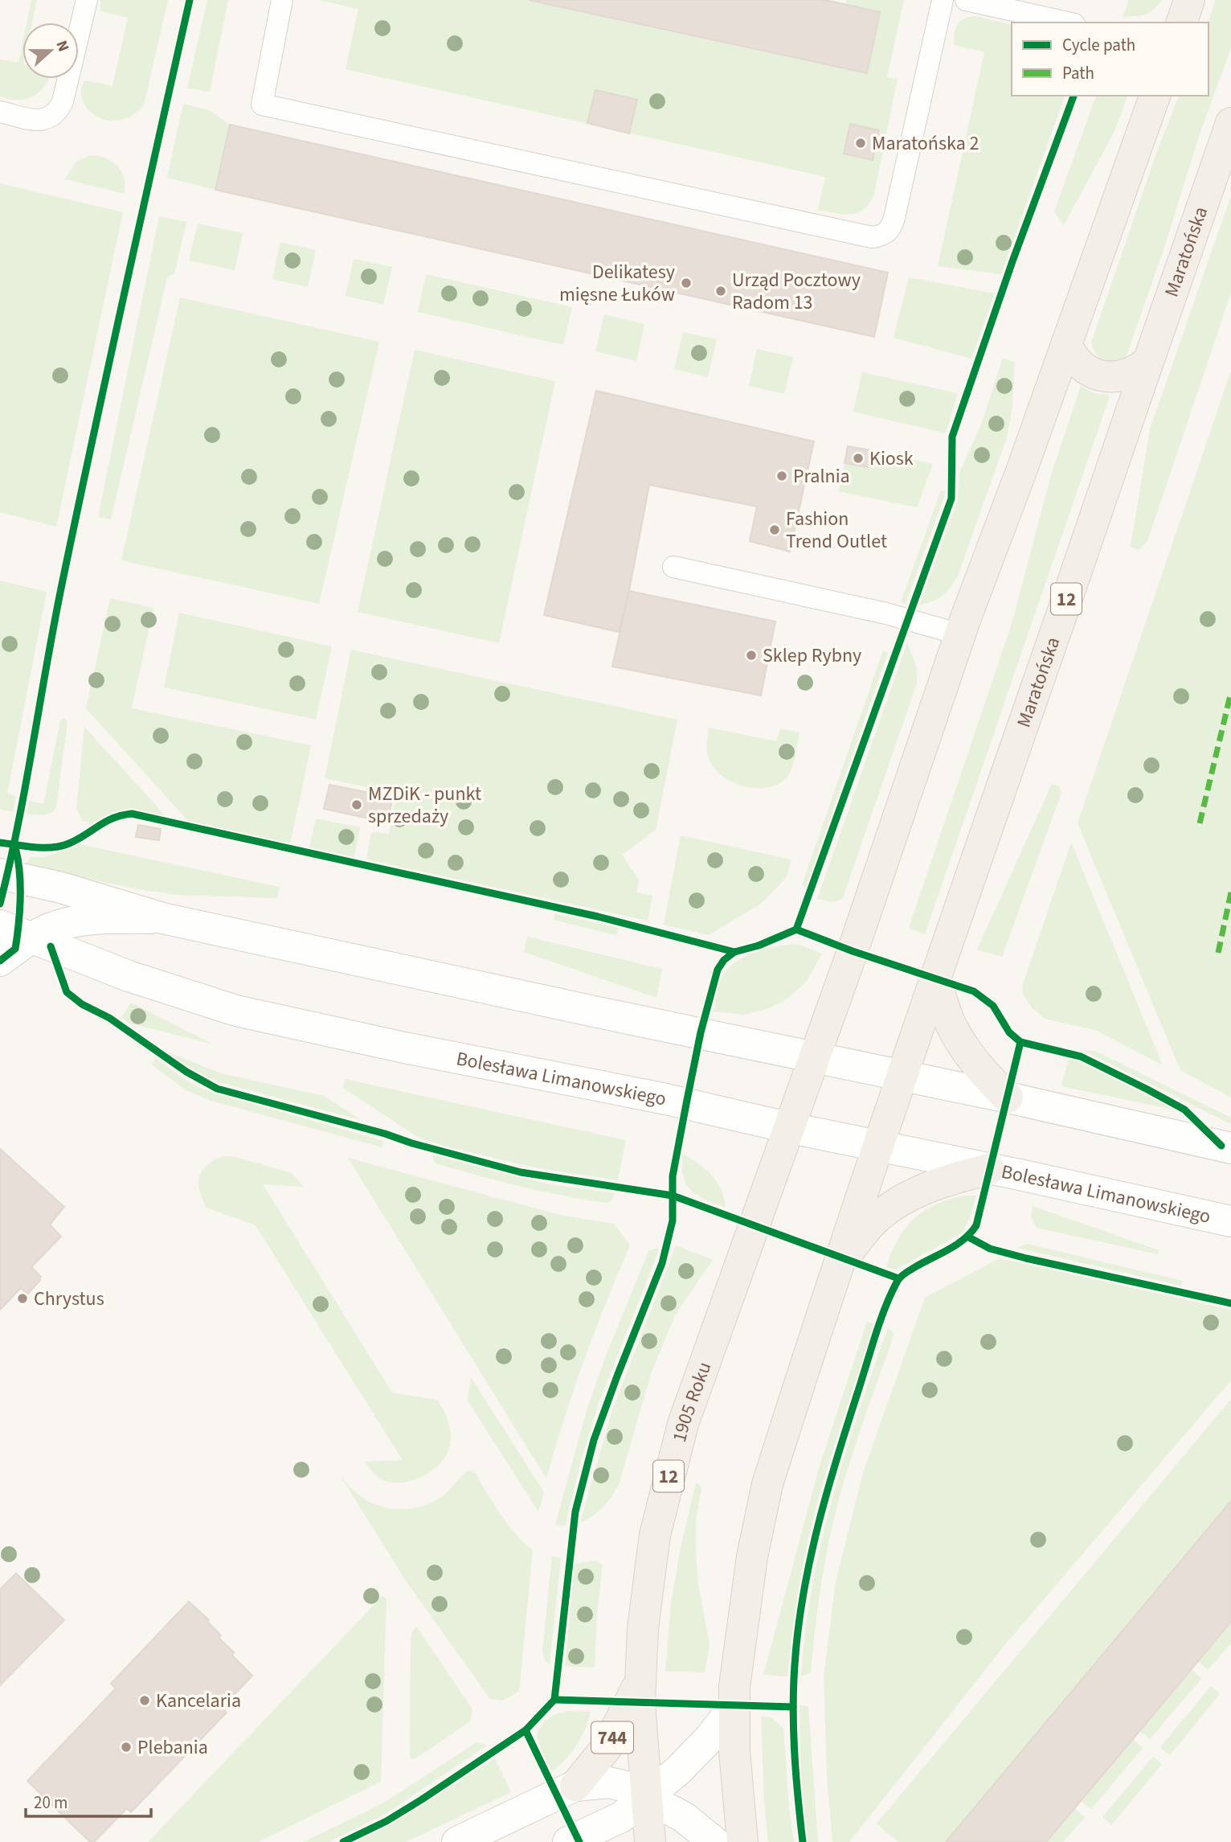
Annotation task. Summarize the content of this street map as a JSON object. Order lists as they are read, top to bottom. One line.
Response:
{"streets":{"main road":["Maratońska","12","1905 Roku","744"],"street":["Bolesława Limanowskiego"]},"crossings":[["Maratońska","12"],["Maratońska","Bolesława Limanowskiego"],["12","Bolesława Limanowskiego"],["12","1905 Roku"],["Bolesława Limanowskiego","1905 Roku"],["1905 Roku","744"]],"places":["Maratońska 2","Delikatesy mięsne Łuków","Urząd Pocztowy Radom 13","Kiosk","Pralnia","Fashion Trend Outlet","Sklep Rybny","MZDiK - punkt sprzedaży","Chrystus","Kancelaria","Plebania"],"legend":["Cycle path","Path"],"scale_bar":"20 m","north":"right"}
